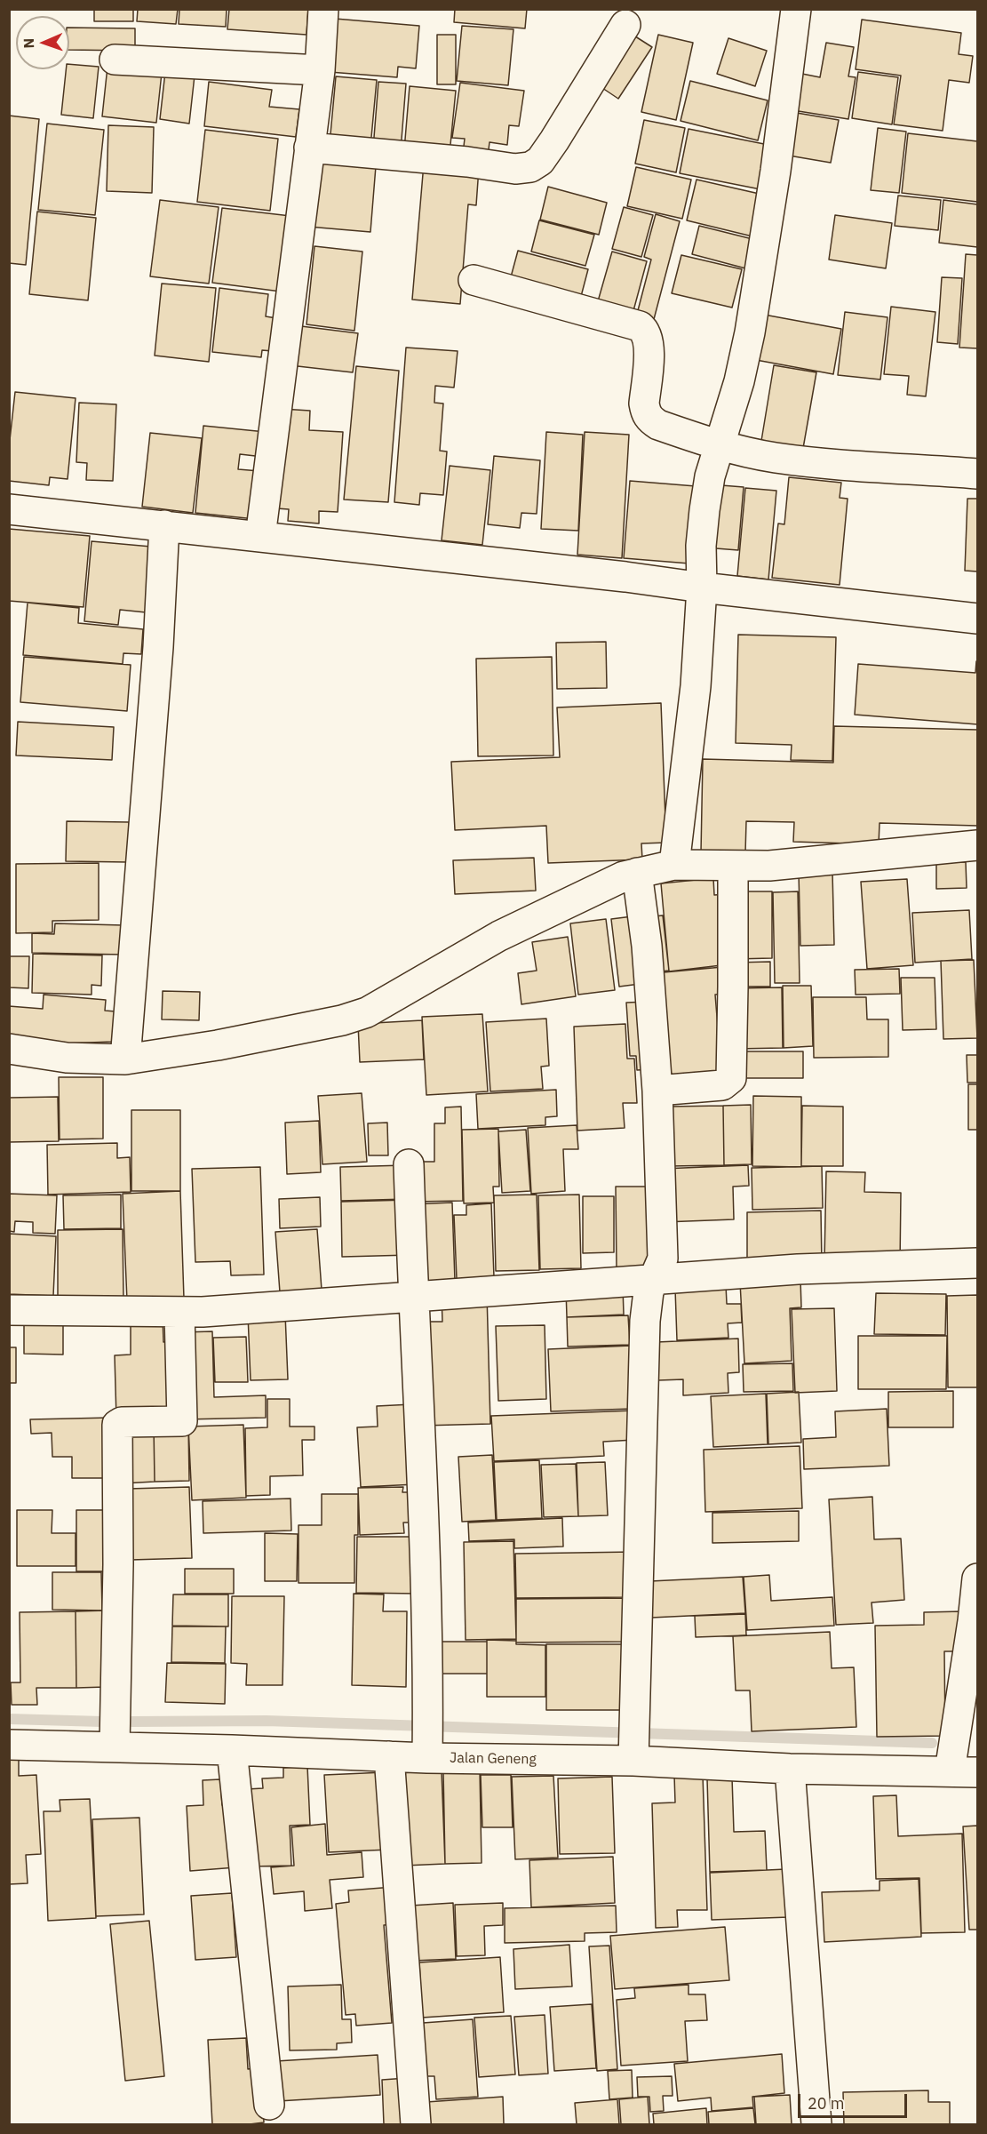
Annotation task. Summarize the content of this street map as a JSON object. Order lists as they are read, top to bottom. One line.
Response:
{"streets":{"street":["Jalan Geneng"]},"scale_bar":"20 m","north":"left"}
